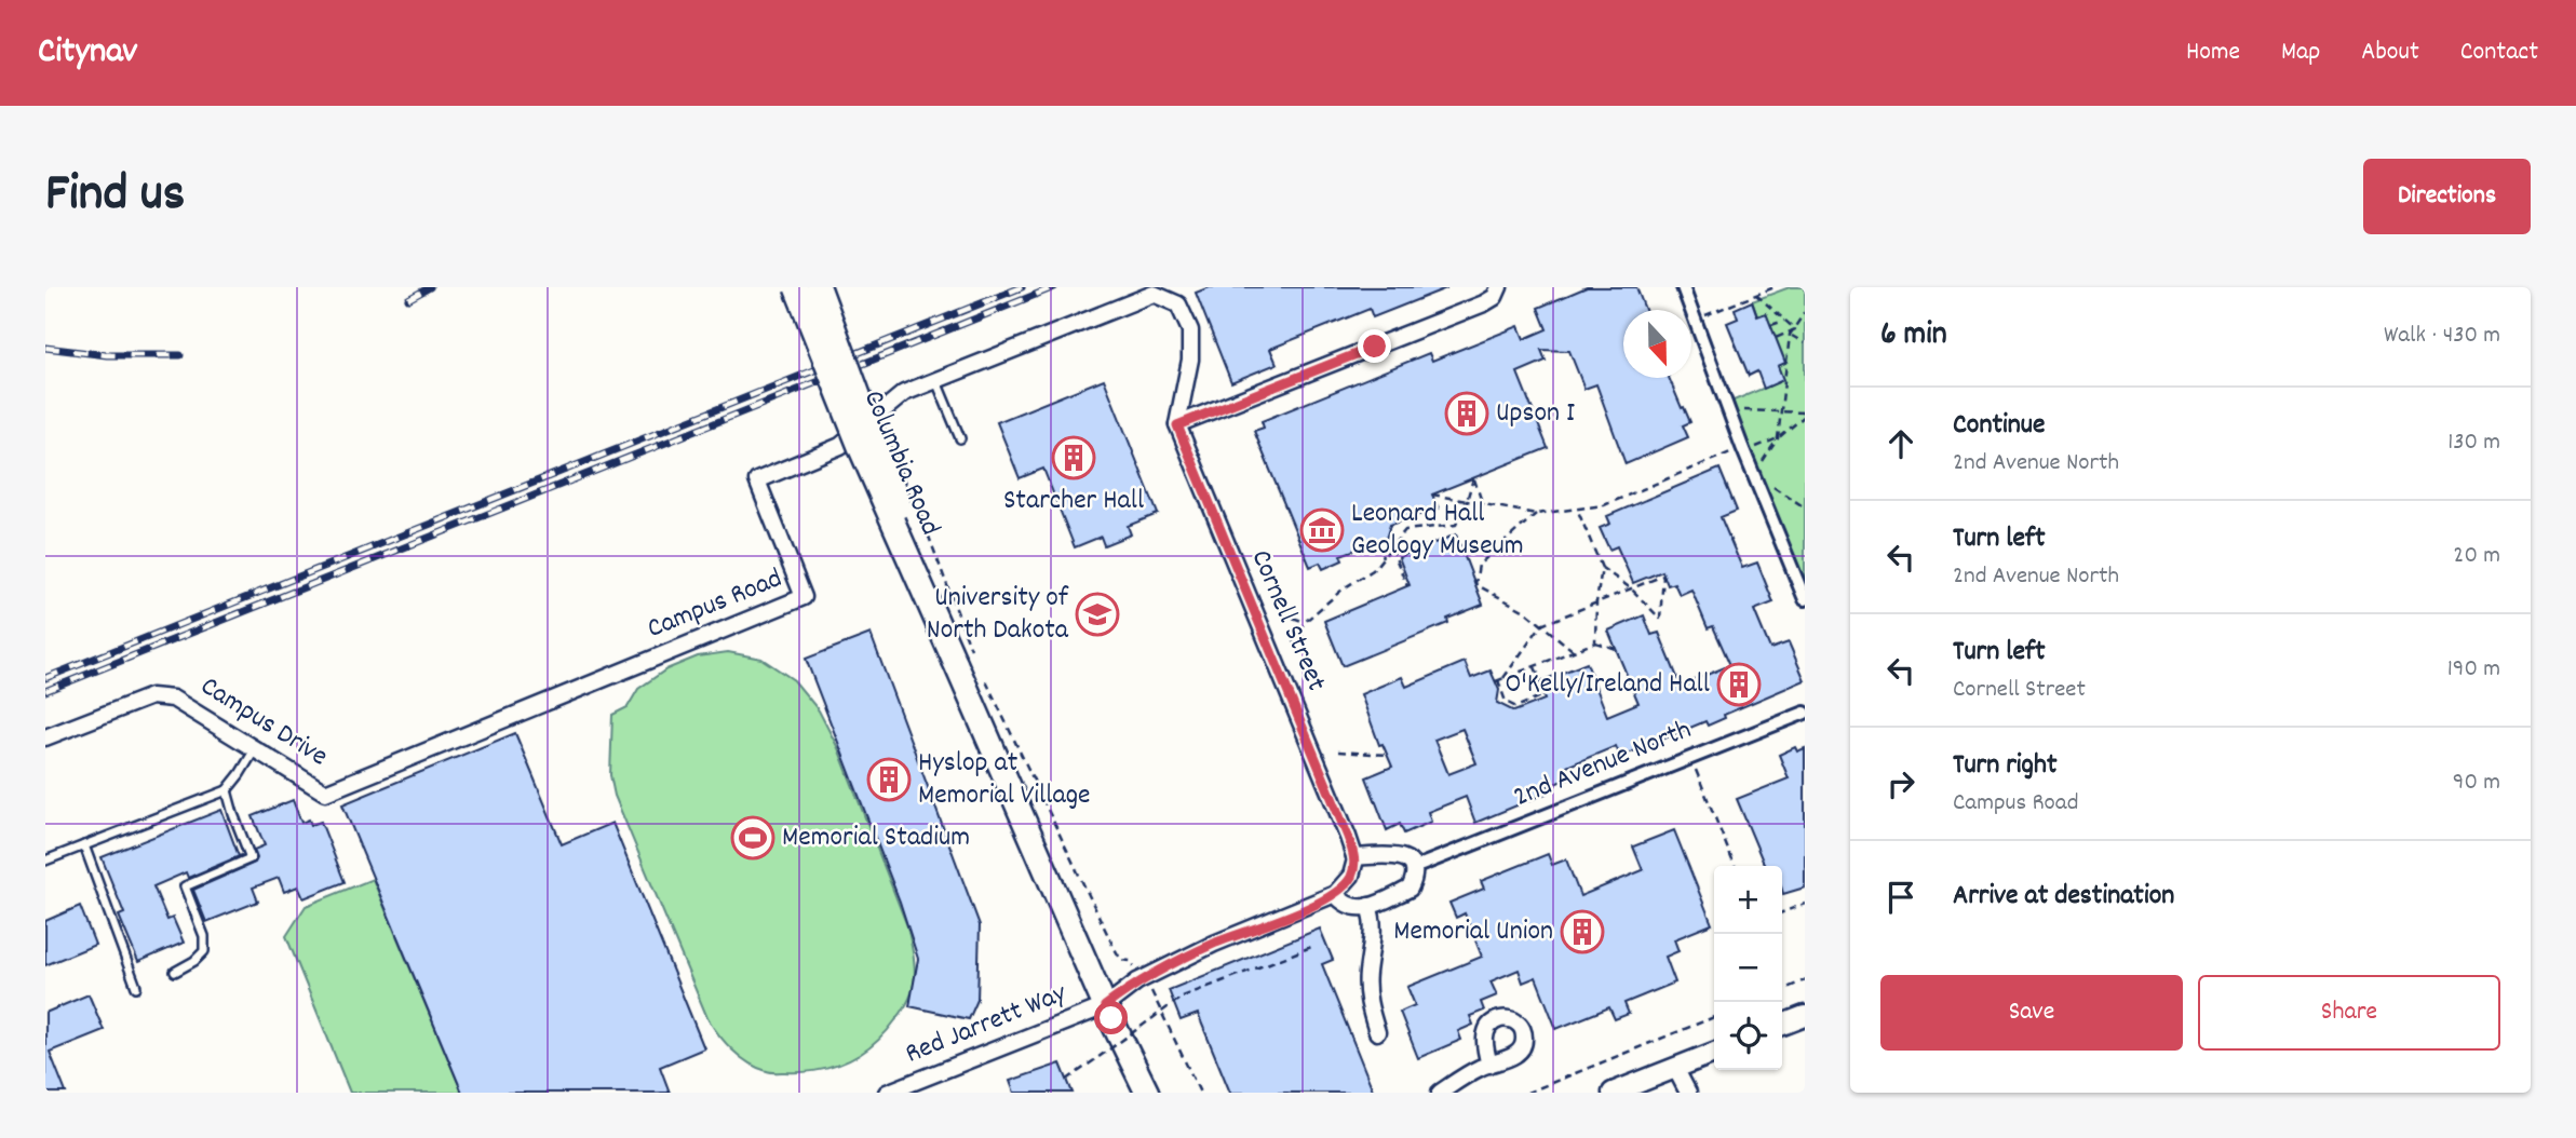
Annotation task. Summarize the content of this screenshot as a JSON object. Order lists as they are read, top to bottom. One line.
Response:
{"streets":{"main road":["Columbia Road"],"street":["Campus Road","Cornell Street","Campus Drive","2nd Avenue North","Red Jarrett Way"]},"crossings":[["Columbia Road","Red Jarrett Way"],["Campus Road","Cornell Street"],["Campus Road","Campus Drive"]],"places":{"building":["Upson I","Starcher Hall","O'Kelly/Ireland Hall","Hyslop at Memorial Village","Memorial Union"],"museum":["Leonard Hall Geology Museum"],"school or university":["University of North Dakota"],"sports":["Memorial Stadium"]},"north":"bottom","page":{"header":"Citynav","nav":["Home","Map","About","Contact"],"title":"Find us","buttons":["Directions",["Save","Share"]],"heading":["6 min","Walk · 430 m"],"list":[["Continue","2nd Avenue North","130 m"],["Turn left","2nd Avenue North","20 m"],["Turn left","Cornell Street","190 m"],["Turn right","Campus Road","90 m"],"Arrive at destination"],"map_buttons":["+","−"]}}
